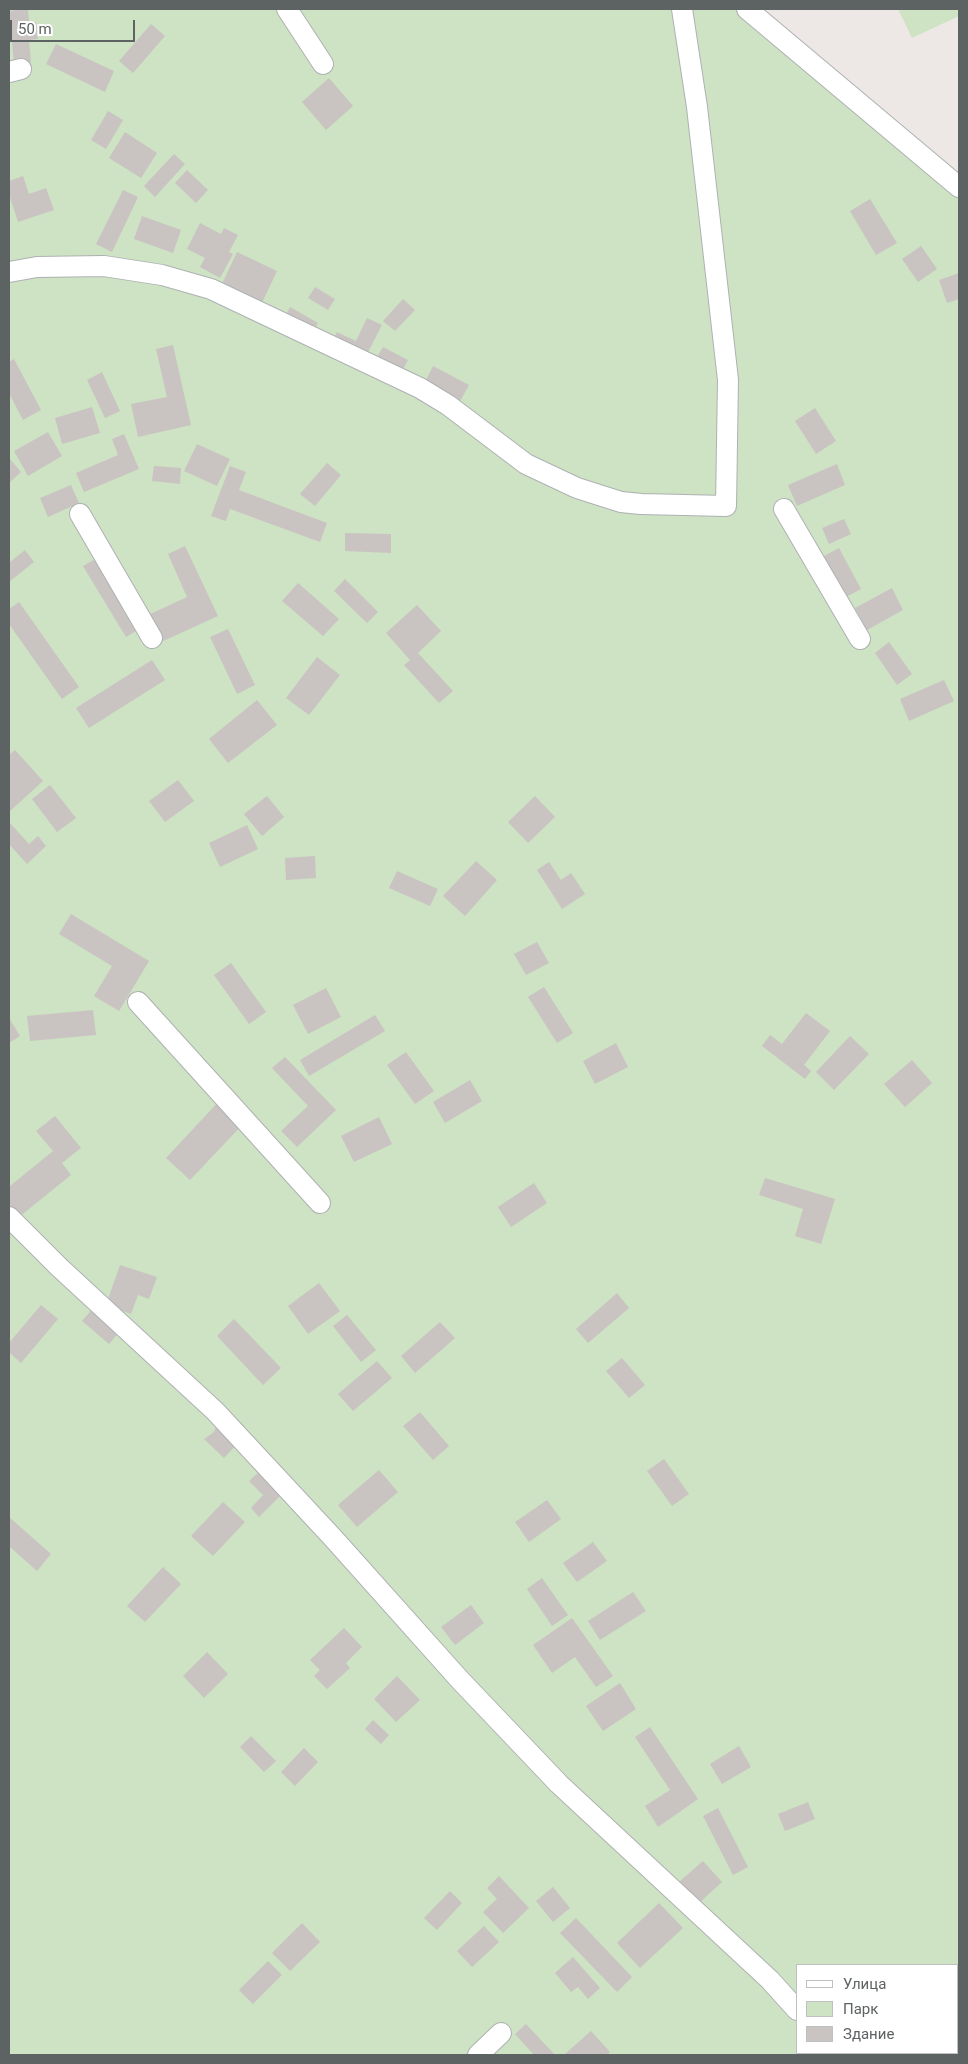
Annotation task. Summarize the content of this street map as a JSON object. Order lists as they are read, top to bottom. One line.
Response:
{"legend":["Улица","Парк","Здание"],"scale_bar":"50 m"}
